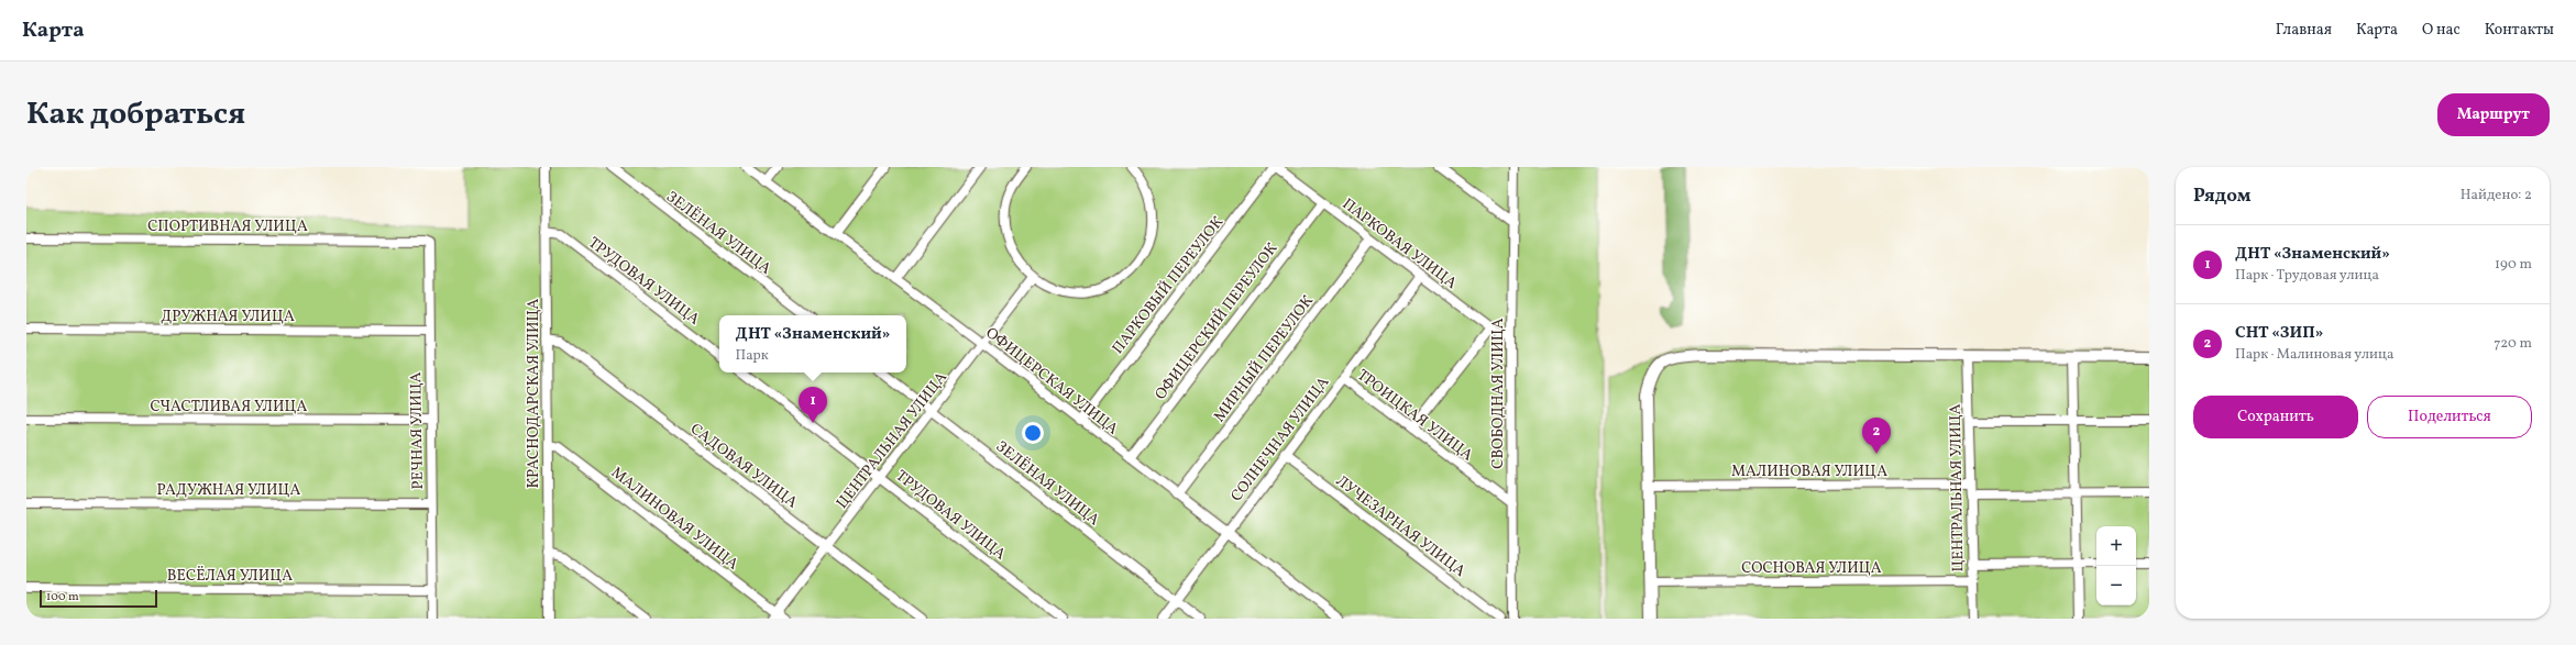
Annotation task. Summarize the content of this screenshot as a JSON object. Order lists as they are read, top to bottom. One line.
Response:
{"streets":{"street":["СПОРТИВНАЯ УЛИЦА","ЗЕЛЁНАЯ УЛИЦА","ПАРКОВАЯ УЛИЦА","ТРУДОВАЯ УЛИЦА","ПАРКОВЫЙ ПЕРЕУЛОК","ДРУЖНАЯ УЛИЦА","ОФИЦЕРСКИЙ ПЕРЕУЛОК","МИРНЫЙ ПЕРЕУЛОК","ОФИЦЕРСКАЯ УЛИЦА","КРАСНОДАРСКАЯ УЛИЦА","СВОБОДНАЯ УЛИЦА","СЧАСТЛИВАЯ УЛИЦА","ТРОИЦКАЯ УЛИЦА","РЕЧНАЯ УЛИЦА","СОЛНЕЧНАЯ УЛИЦА","ЦЕНТРАЛЬНАЯ УЛИЦА","САДОВАЯ УЛИЦА","МАЛИНОВАЯ УЛИЦА","РАДУЖНАЯ УЛИЦА","ЛУЧЕЗАРНАЯ УЛИЦА","СОСНОВАЯ УЛИЦА","ВЕСЁЛАЯ УЛИЦА"]},"crossings":[["СПОРТИВНАЯ УЛИЦА","РЕЧНАЯ УЛИЦА"],["ЗЕЛЁНАЯ УЛИЦА","СОЛНЕЧНАЯ УЛИЦА"],["ЗЕЛЁНАЯ УЛИЦА","ЦЕНТРАЛЬНАЯ УЛИЦА"],["ПАРКОВАЯ УЛИЦА","ПАРКОВЫЙ ПЕРЕУЛОК"],["ПАРКОВАЯ УЛИЦА","ОФИЦЕРСКИЙ ПЕРЕУЛОК"],["ПАРКОВАЯ УЛИЦА","МИРНЫЙ ПЕРЕУЛОК"],["ПАРКОВАЯ УЛИЦА","СВОБОДНАЯ УЛИЦА"],["ПАРКОВАЯ УЛИЦА","СОЛНЕЧНАЯ УЛИЦА"],["ТРУДОВАЯ УЛИЦА","КРАСНОДАРСКАЯ УЛИЦА"],["ТРУДОВАЯ УЛИЦА","ЦЕНТРАЛЬНАЯ УЛИЦА"],["ПАРКОВЫЙ ПЕРЕУЛОК","ОФИЦЕРСКАЯ УЛИЦА"],["ДРУЖНАЯ УЛИЦА","РЕЧНАЯ УЛИЦА"],["ОФИЦЕРСКИЙ ПЕРЕУЛОК","ОФИЦЕРСКАЯ УЛИЦА"],["МИРНЫЙ ПЕРЕУЛОК","ОФИЦЕРСКАЯ УЛИЦА"],["ОФИЦЕРСКАЯ УЛИЦА","СОЛНЕЧНАЯ УЛИЦА"],["ОФИЦЕРСКАЯ УЛИЦА","ЦЕНТРАЛЬНАЯ УЛИЦА"],["КРАСНОДАРСКАЯ УЛИЦА","САДОВАЯ УЛИЦА"],["КРАСНОДАРСКАЯ УЛИЦА","МАЛИНОВАЯ УЛИЦА"],["СВОБОДНАЯ УЛИЦА","ТРОИЦКАЯ УЛИЦА"],["СЧАСТЛИВАЯ УЛИЦА","РЕЧНАЯ УЛИЦА"],["ТРОИЦКАЯ УЛИЦА","СОЛНЕЧНАЯ УЛИЦА"],["РЕЧНАЯ УЛИЦА","РАДУЖНАЯ УЛИЦА"],["РЕЧНАЯ УЛИЦА","ВЕСЁЛАЯ УЛИЦА"],["СОЛНЕЧНАЯ УЛИЦА","ЛУЧЕЗАРНАЯ УЛИЦА"],["ЦЕНТРАЛЬНАЯ УЛИЦА","САДОВАЯ УЛИЦА"],["ЦЕНТРАЛЬНАЯ УЛИЦА","МАЛИНОВАЯ УЛИЦА"],["ЦЕНТРАЛЬНАЯ УЛИЦА","СОСНОВАЯ УЛИЦА"]],"scale_bar":"100 m","page":{"header":"Карта","nav":["Главная","Карта","О нас","Контакты"],"title":"Как добраться","buttons":["Маршрут",["Сохранить","Поделиться"]],"heading":["Рядом","Найдено: 2"],"list":[{"mark":"1","name":"ДНТ «Знаменский»","note":"Парк · Трудовая улица","value":"190 m"},{"mark":"2","name":"СНТ «ЗИП»","note":"Парк · Малиновая улица","value":"720 m"}],"popup":["ДНТ «Знаменский»","Парк"],"pins":["1","2"],"map_buttons":["+","−"],"scale":"100 m"}}
